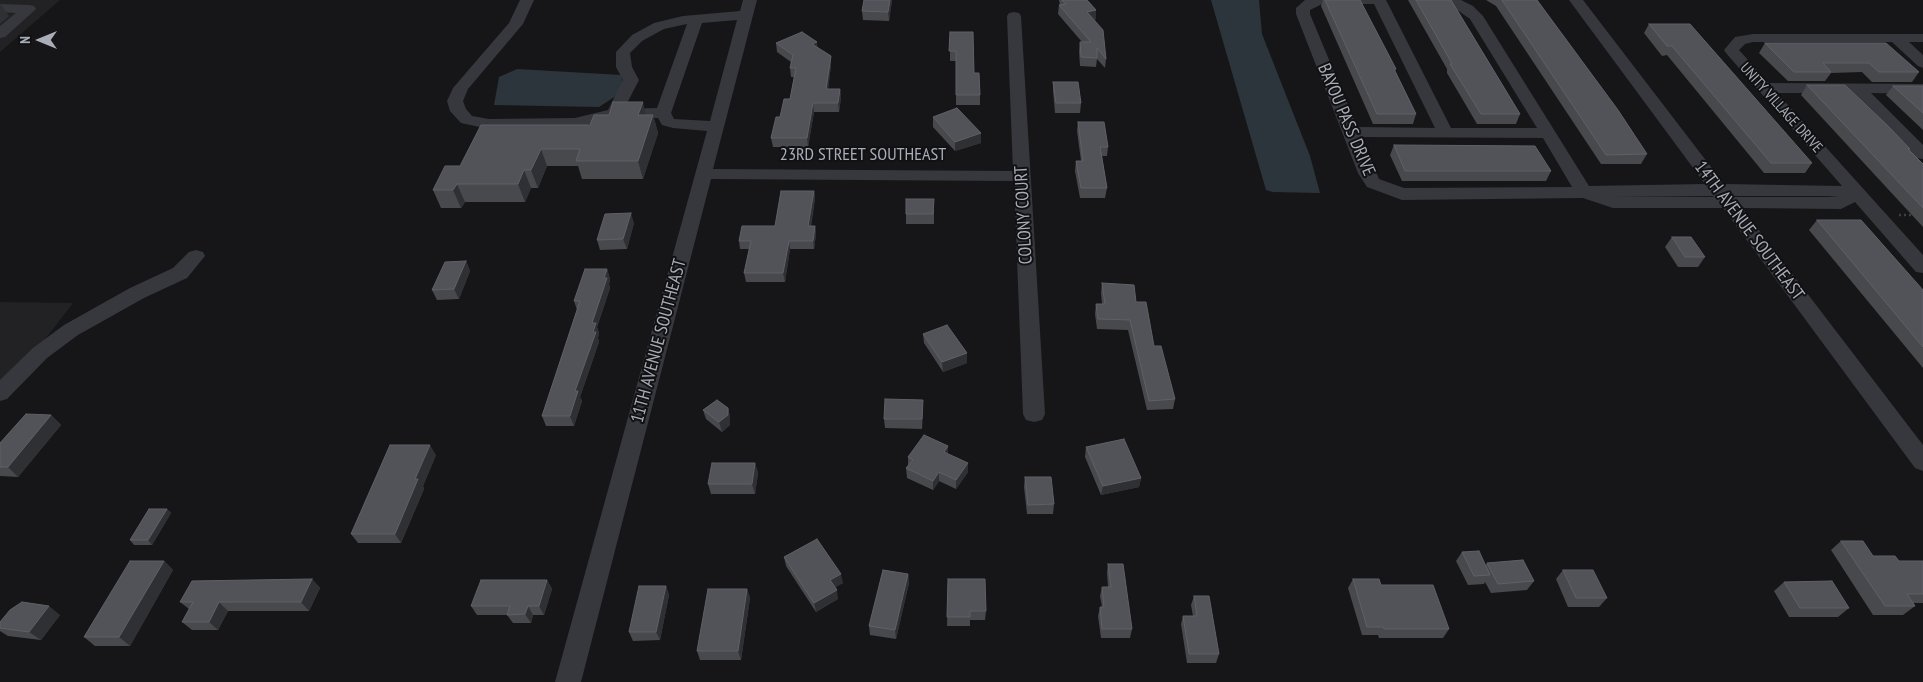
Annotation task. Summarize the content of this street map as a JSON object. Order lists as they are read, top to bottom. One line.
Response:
{"streets":{"street":["UNITY VILLAGE DRIVE","BAYOU PASS DRIVE","23RD STREET SOUTHEAST","COLONY COURT","14TH AVENUE SOUTHEAST","11TH AVENUE SOUTHEAST"]},"crossings":[["UNITY VILLAGE DRIVE","BAYOU PASS DRIVE"],["BAYOU PASS DRIVE","14TH AVENUE SOUTHEAST"],["23RD STREET SOUTHEAST","COLONY COURT"],["23RD STREET SOUTHEAST","11TH AVENUE SOUTHEAST"]],"north":"left"}
